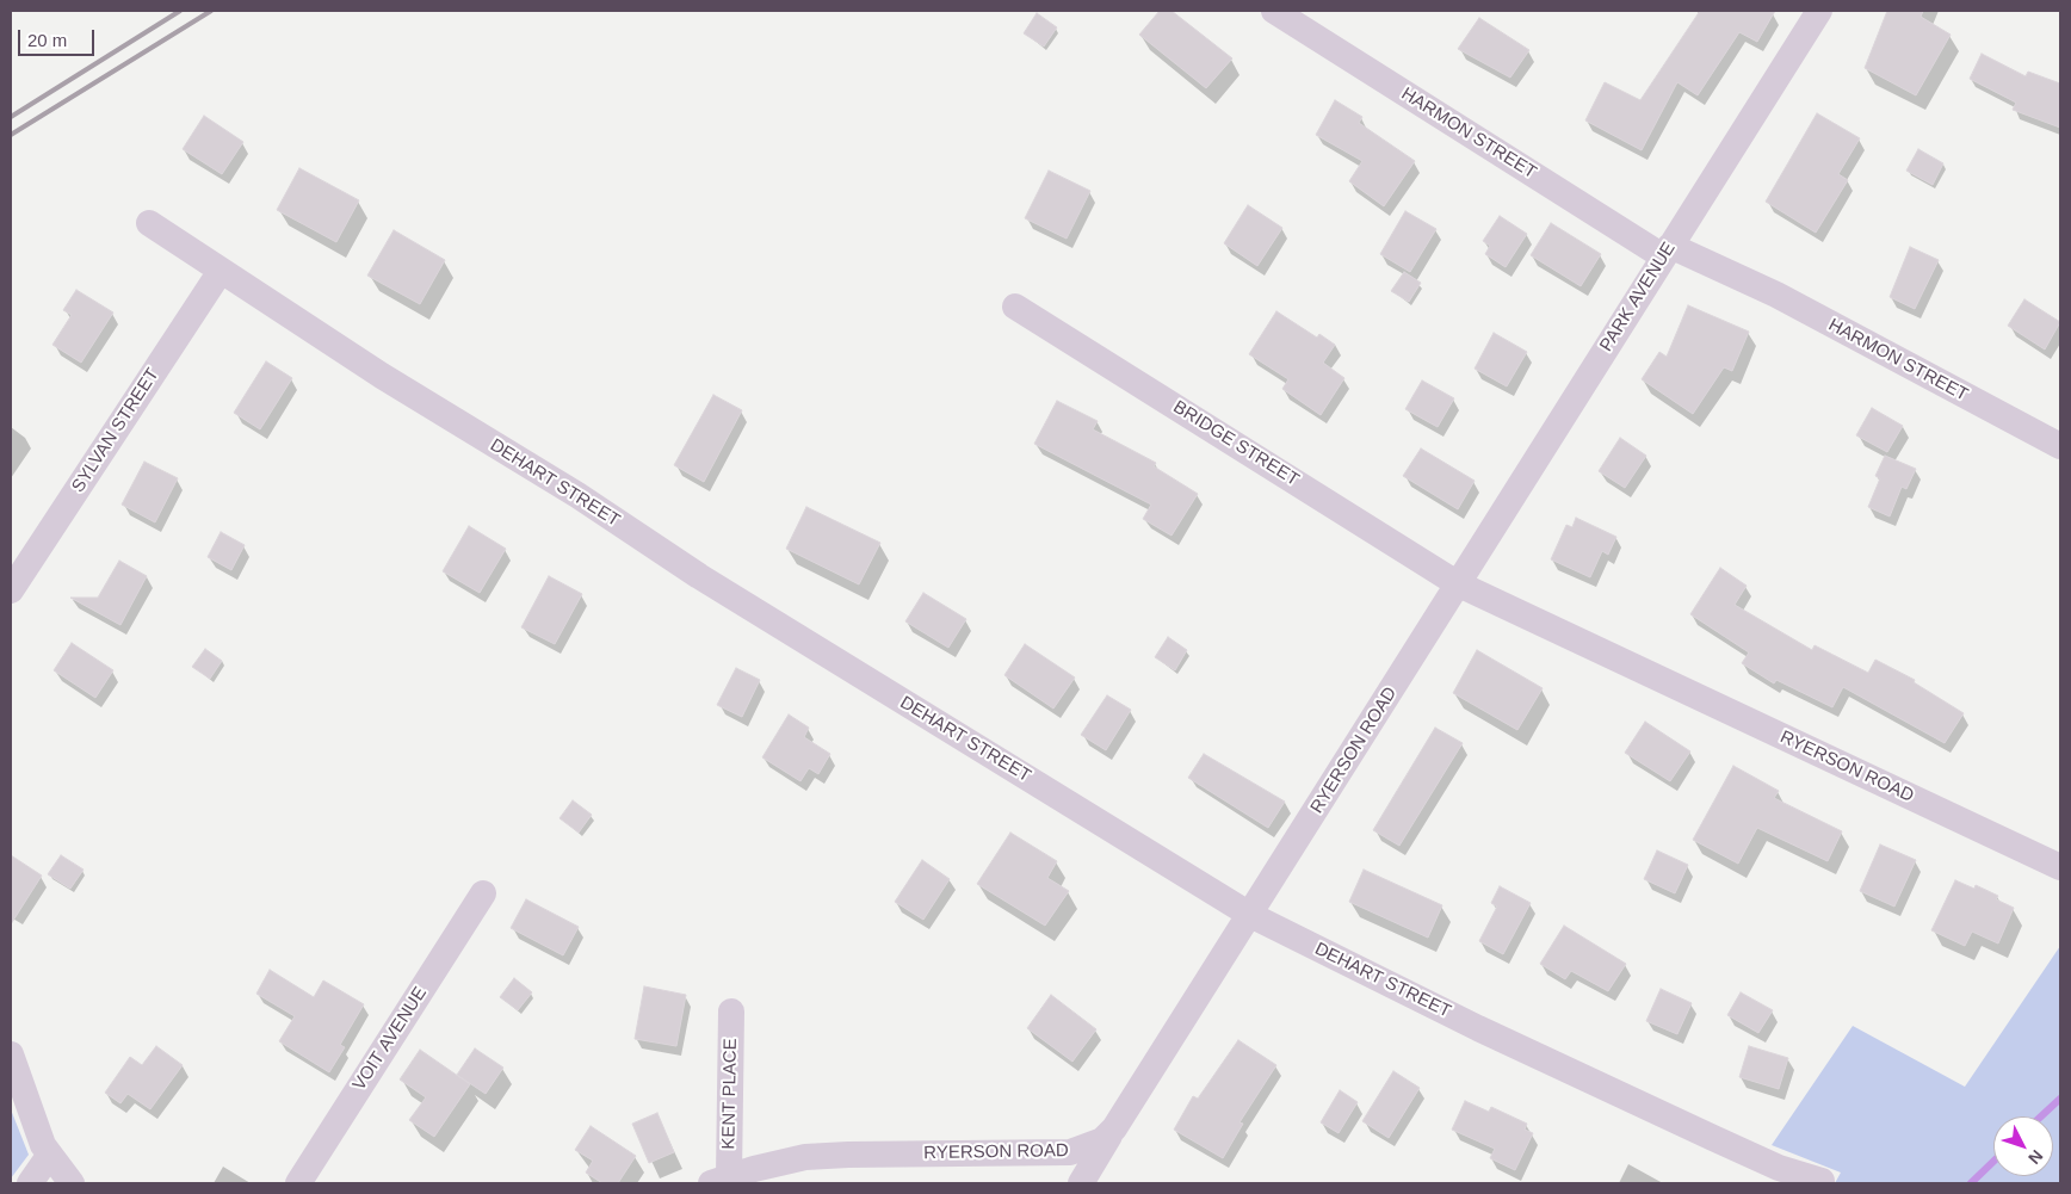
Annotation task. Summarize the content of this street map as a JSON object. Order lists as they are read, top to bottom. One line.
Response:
{"streets":{"street":["HARMON STREET","PARK AVENUE","SYLVAN STREET","BRIDGE STREET","DEHART STREET","RYERSON ROAD","VOIT AVENUE","KENT PLACE"]},"crossings":[["HARMON STREET","PARK AVENUE"],["PARK AVENUE","BRIDGE STREET"],["PARK AVENUE","RYERSON ROAD"],["SYLVAN STREET","DEHART STREET"],["BRIDGE STREET","RYERSON ROAD"],["DEHART STREET","RYERSON ROAD"],["RYERSON ROAD","KENT PLACE"]],"scale_bar":"20 m","north":"bottom right"}
